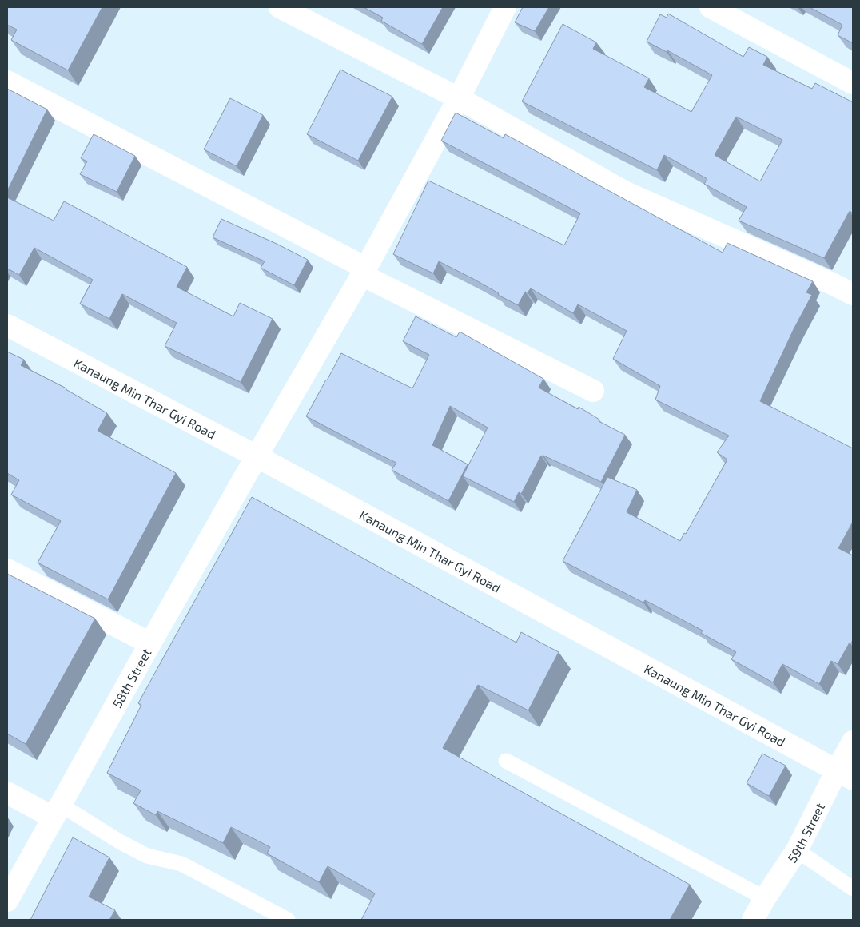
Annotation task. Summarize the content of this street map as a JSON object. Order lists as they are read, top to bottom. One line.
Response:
{"streets":{"street":["Kanaung Min Thar Gyi Road","58th Street","59th Street"]},"crossings":[["Kanaung Min Thar Gyi Road","58th Street"],["Kanaung Min Thar Gyi Road","59th Street"]]}
